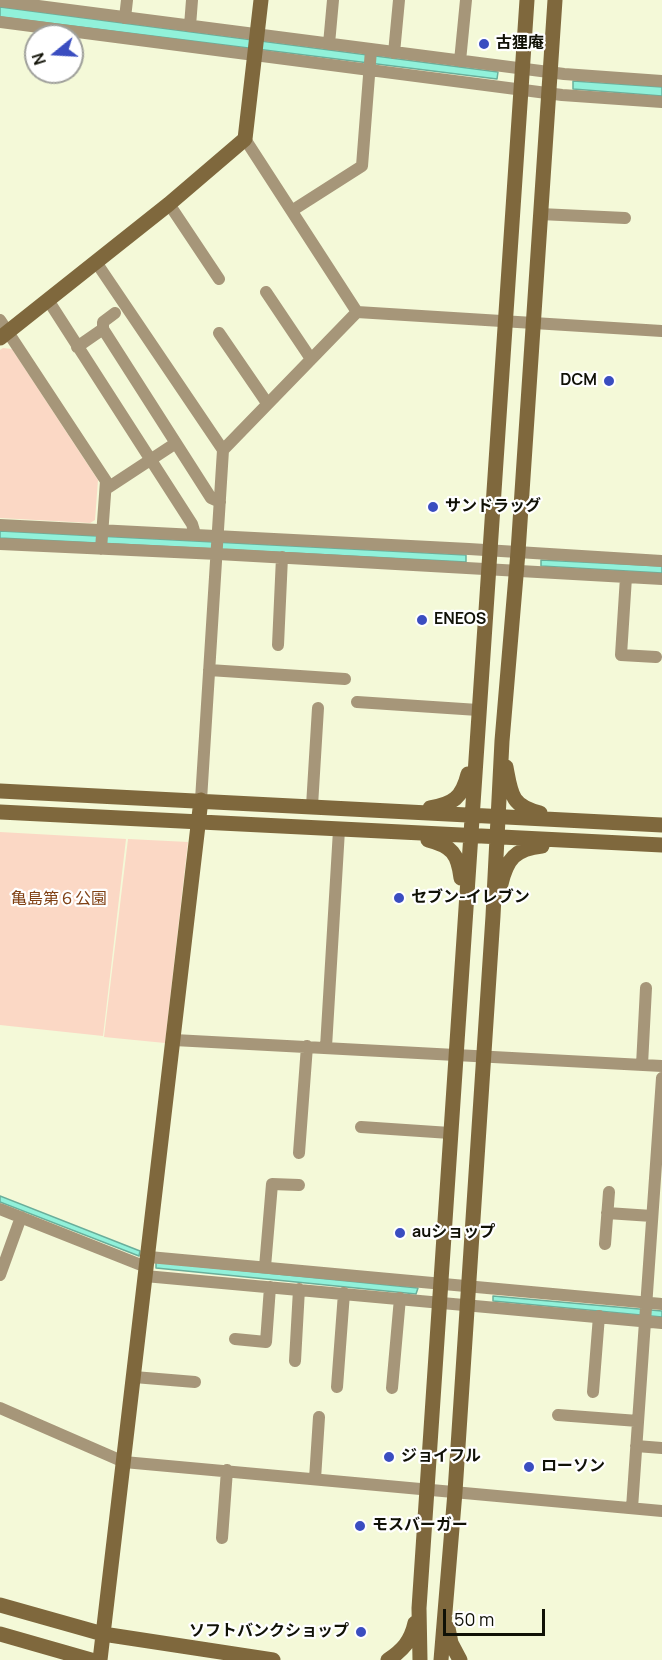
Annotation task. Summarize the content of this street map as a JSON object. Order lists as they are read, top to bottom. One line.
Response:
{"parks":["亀島第６公園"],"places":["古狸庵","DCM","サンドラッグ","ENEOS","セブン-イレブン","auショップ","ジョイフル","ローソン","モスバーガー","ソフトバンクショップ"],"scale_bar":"50 m","north":"left"}
